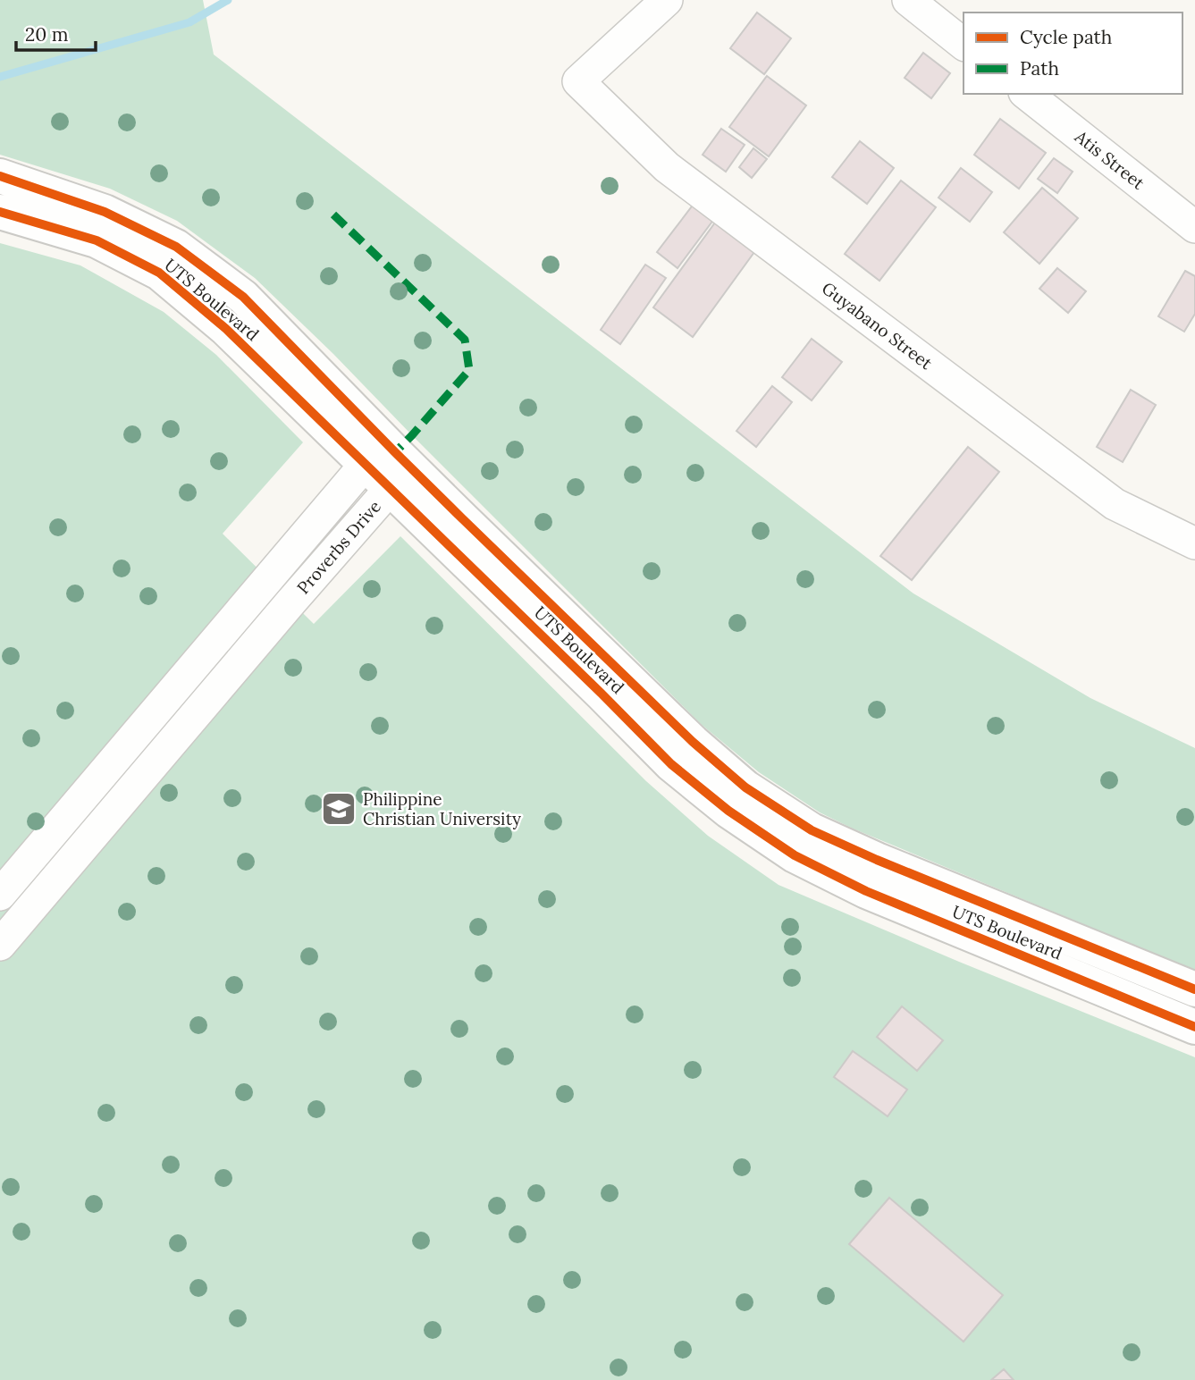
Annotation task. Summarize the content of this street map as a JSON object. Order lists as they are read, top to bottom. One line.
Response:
{"streets":{"main road":["UTS Boulevard"],"street":["Atis Street","Guyabano Street","Proverbs Drive"]},"crossings":[["UTS Boulevard","Proverbs Drive"]],"places":{"school or university":["Philippine Christian University"]},"legend":["Cycle path","Path"],"scale_bar":"20 m"}
